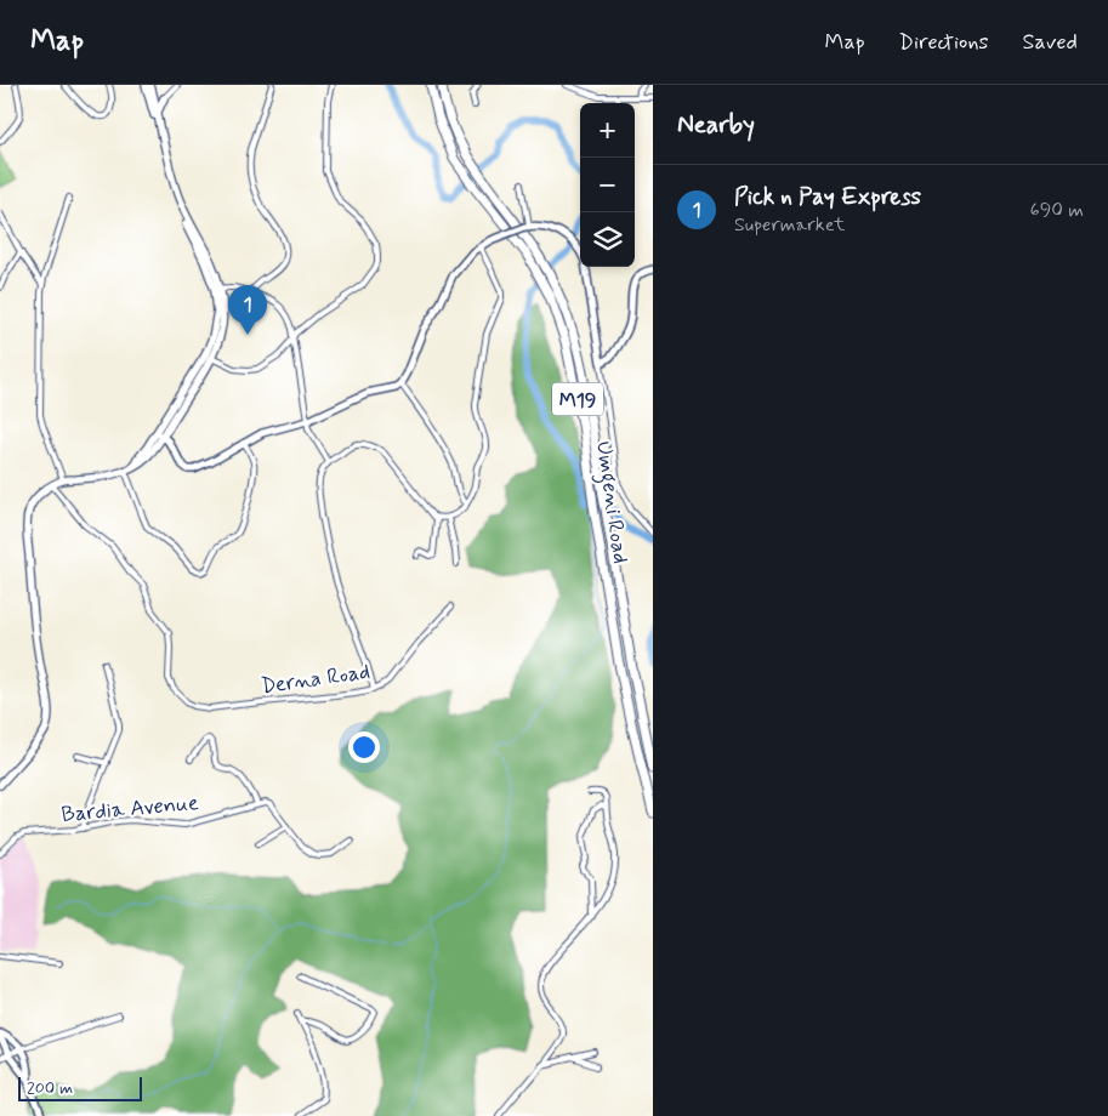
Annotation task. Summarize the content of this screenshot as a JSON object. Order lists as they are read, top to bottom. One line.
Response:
{"streets":{"highway":["M19","Umgeni Road"],"street":["Derna Road","Bardia Avenue"]},"scale_bar":"200 m","page":{"header":"Map","nav":["Map","Directions","Saved"],"heading":"Nearby","map_buttons":["+","−"],"list":[{"mark":"1","name":"Pick n Pay Express","note":"Supermarket","value":"690 m"}],"pins":"1","scale":"200 m"}}
